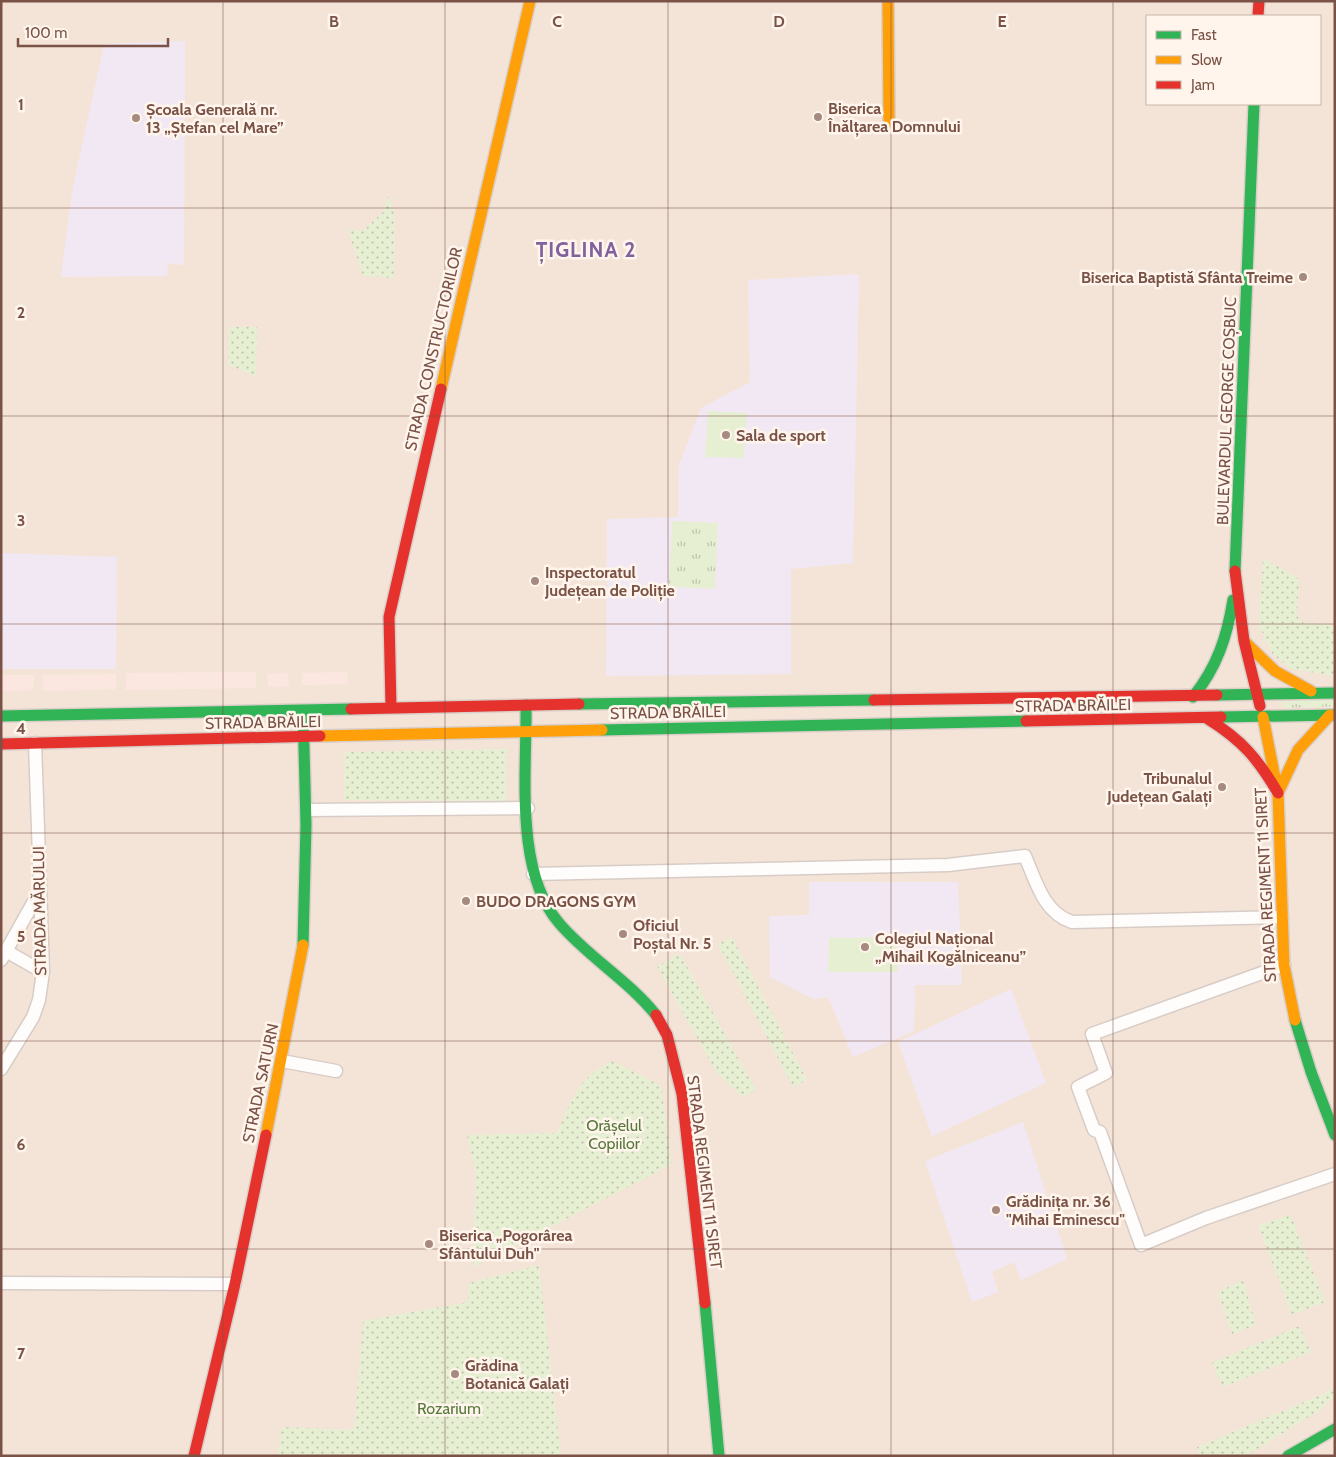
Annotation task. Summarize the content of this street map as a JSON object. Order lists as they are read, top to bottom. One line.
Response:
{"streets":{"main road":["STRADA CONSTRUCTORILOR","BULEVARDUL GEORGE COȘBUC","STRADA BRĂILEI","STRADA REGIMENT 11 SIRET","STRADA SATURN"],"street":["STRADA MĂRULUI"]},"crossings":[["STRADA CONSTRUCTORILOR","STRADA BRĂILEI"],["BULEVARDUL GEORGE COȘBUC","STRADA BRĂILEI"],["BULEVARDUL GEORGE COȘBUC","STRADA REGIMENT 11 SIRET"],["STRADA BRĂILEI","STRADA REGIMENT 11 SIRET"],["STRADA BRĂILEI","STRADA MĂRULUI"],["STRADA BRĂILEI","STRADA SATURN"]],"districts":["ȚIGLINA 2"],"parks":["Orășelul Copiilor","Rozarium"],"places":["Biserica Înălțarea Domnului","Școala Generală nr. 13 „Ștefan cel Mare”","Biserica Baptistă Sfânta Treime","Sala de sport","Inspectoratul Județean de Poliție","Tribunalul Județean Galați","BUDO DRAGONS GYM","Oficiul Poștal Nr. 5","Colegiul Național „Mihail Kogălniceanu”","Grădinița nr. 36 \"Mihai Eminescu\"","Biserica „Pogorârea Sfântului Duh\"","Grădina Botanică Galați"],"legend":["Fast","Slow","Jam"],"scale_bar":"100 m","grid":{"columns":["B","C","D","E"],"rows":["1","2","3","4","5","6","7"]}}
